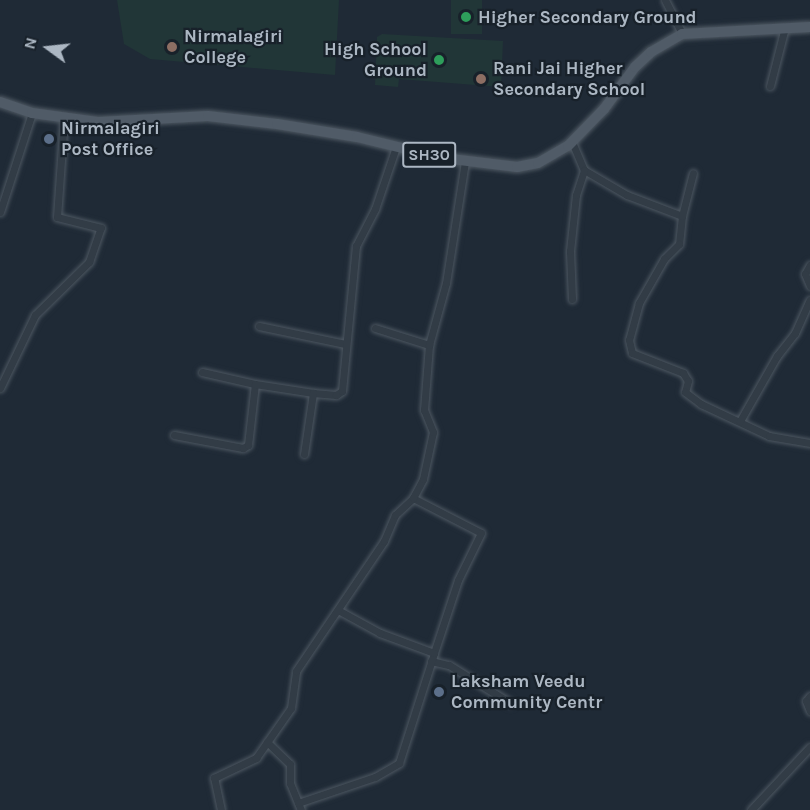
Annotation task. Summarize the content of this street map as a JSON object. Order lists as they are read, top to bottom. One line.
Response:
{"streets":{"main road":["SH30"]},"places":["Higher Secondary Ground","Nirmalagiri College","High School Ground","Rani Jai Higher Secondary School","Nirmalagiri Post Office","Laksham Veedu Community Centr"],"north":"left"}
